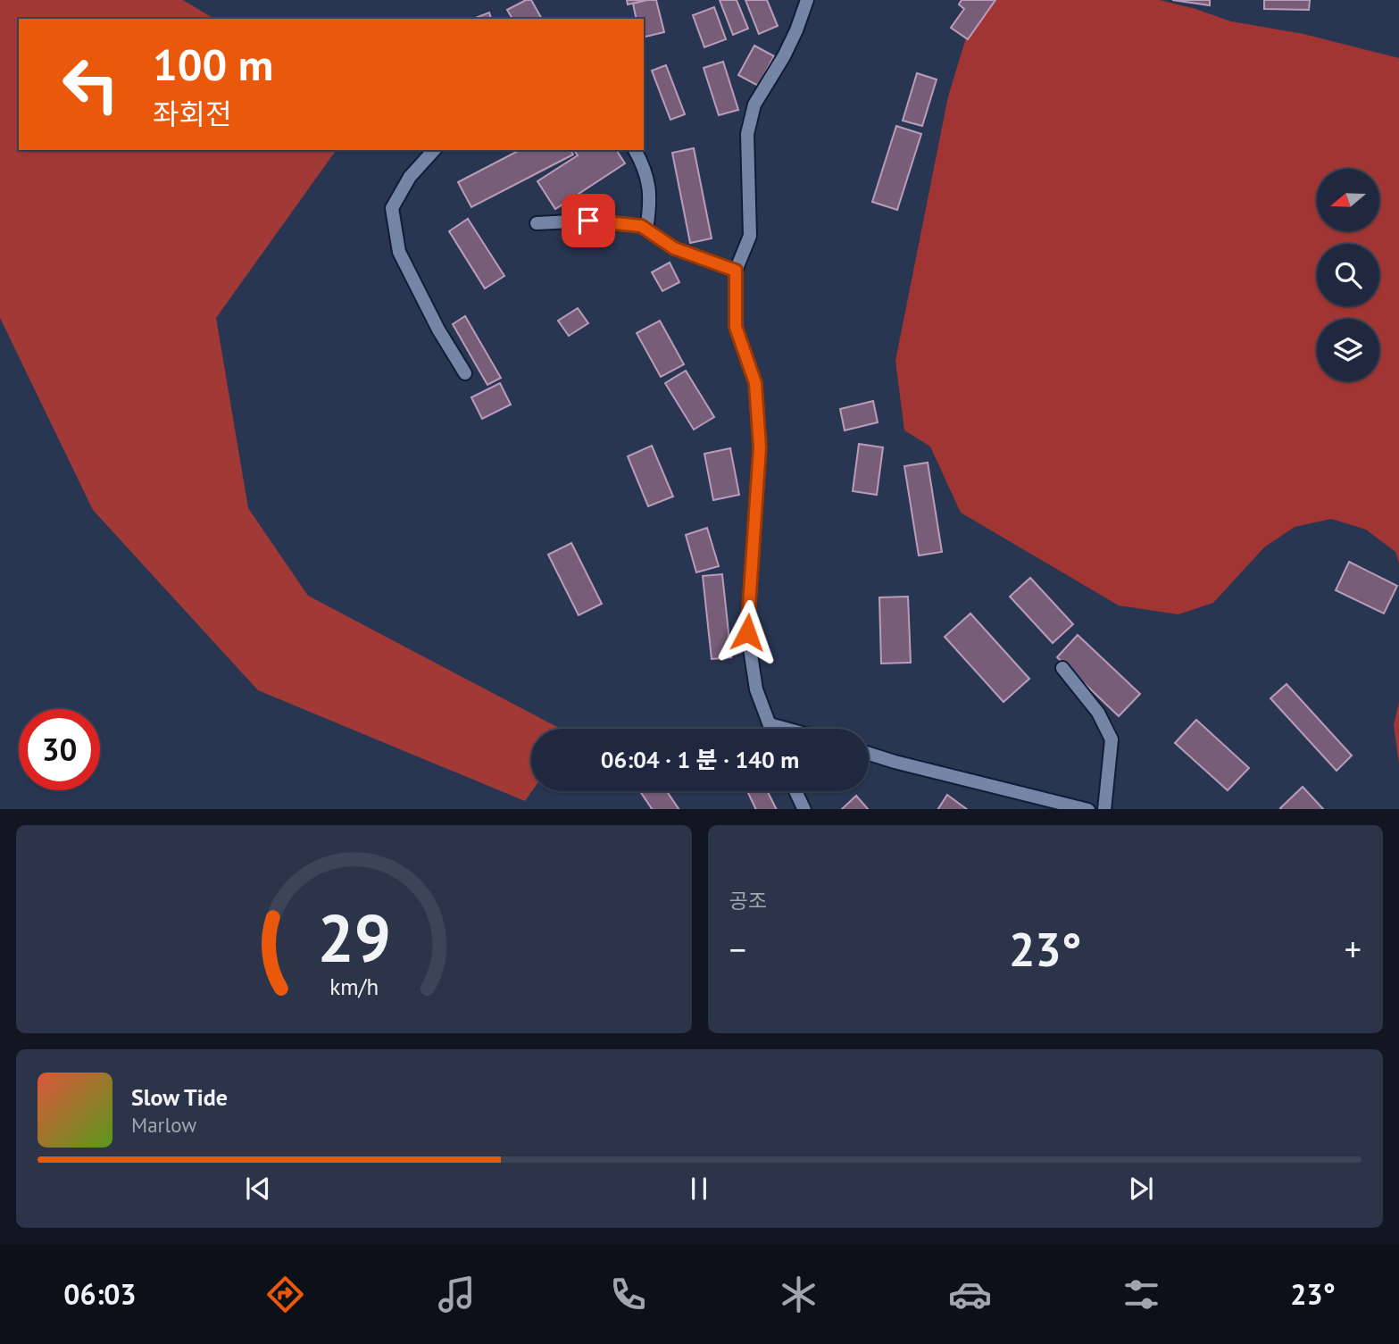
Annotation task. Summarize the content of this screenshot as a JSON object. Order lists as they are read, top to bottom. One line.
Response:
{"north":"left","page":{"turn":["100 m","좌회전"],"limit":"30","trip":"06:04 · 1 분 · 140 m","tile":"공조","heat":["−","23°","+"],"song":["Slow Tide","Marlow"],"tabs":["06:03","23°"],"gauge":["29","km/h"]}}
